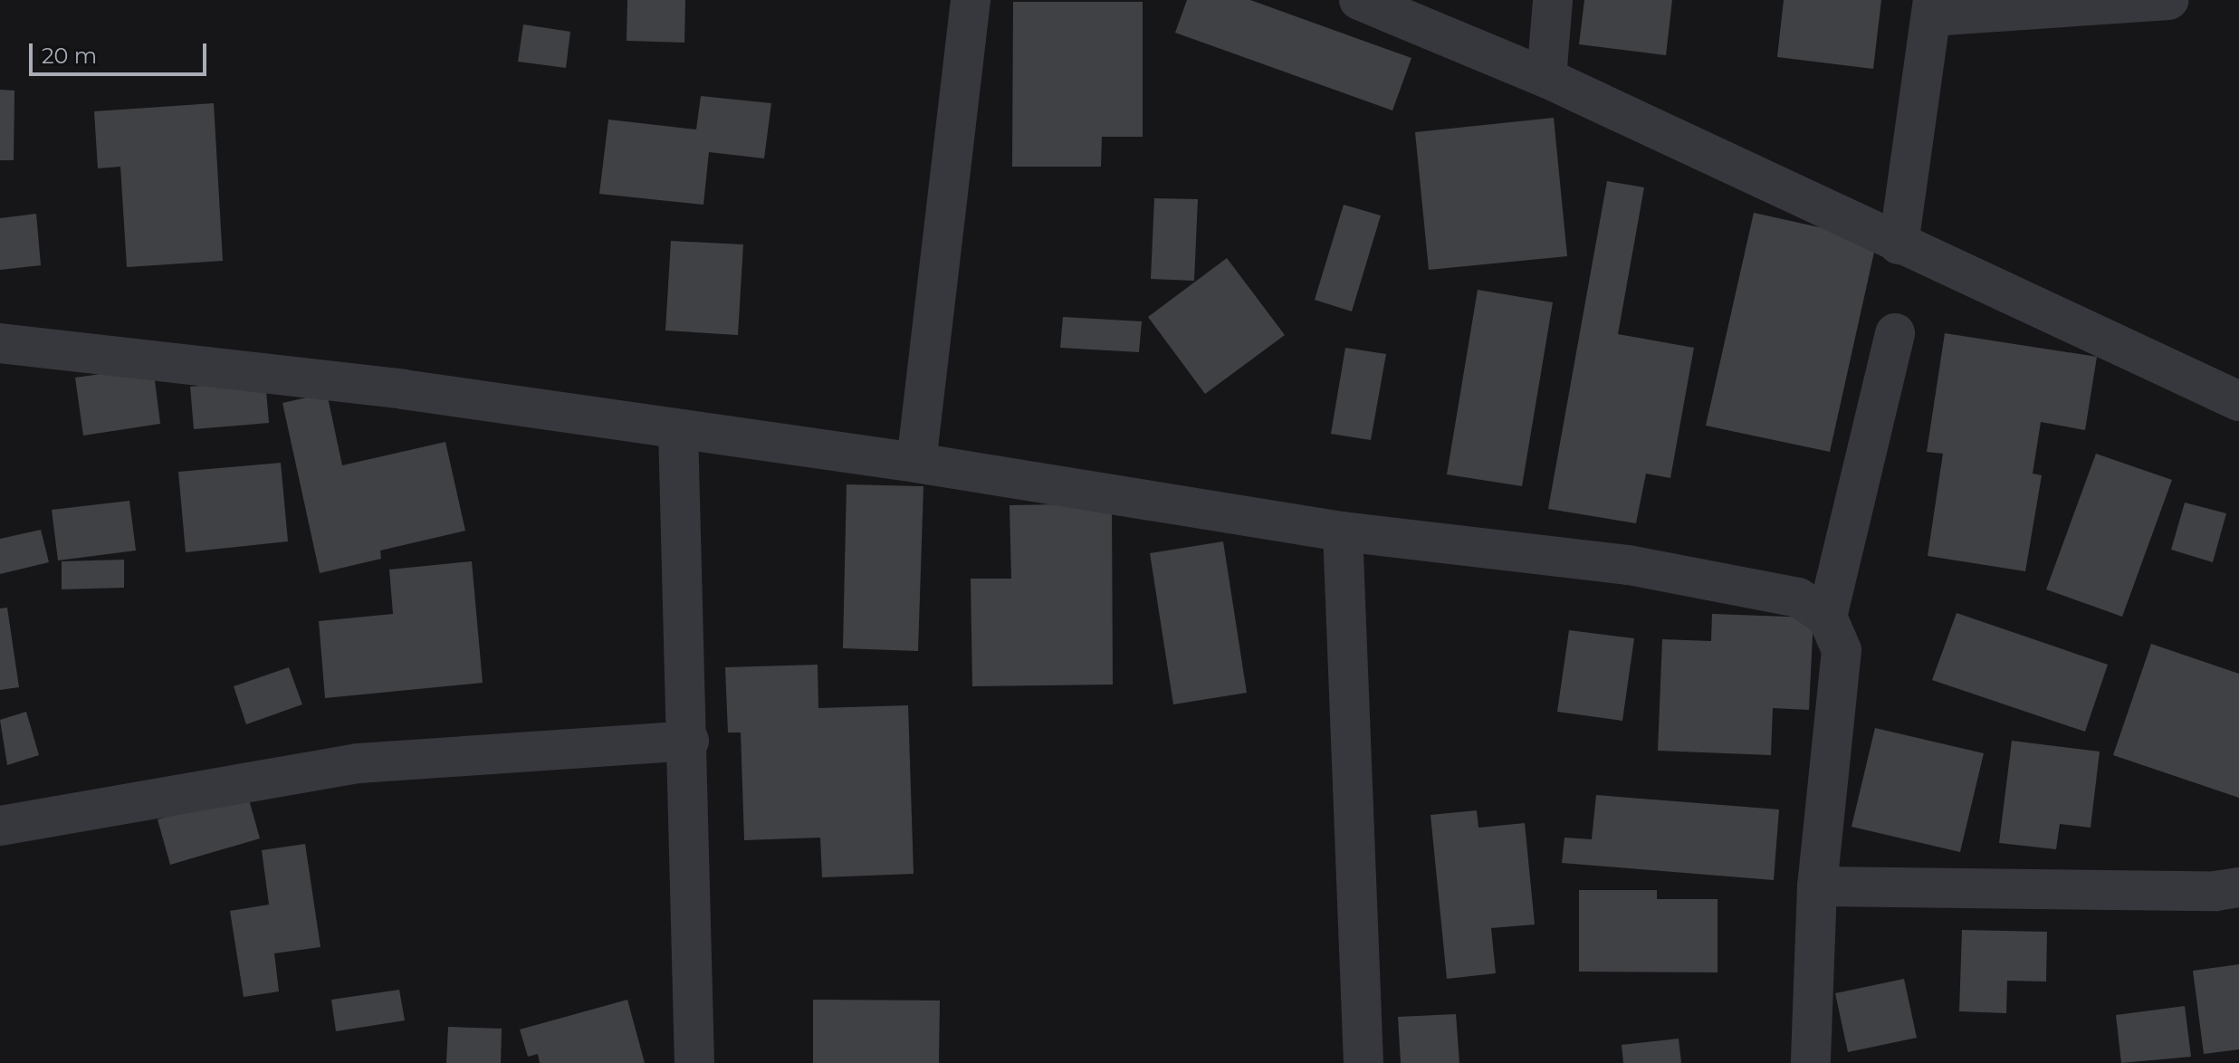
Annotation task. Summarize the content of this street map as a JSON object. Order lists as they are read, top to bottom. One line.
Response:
{"scale_bar":"20 m"}
